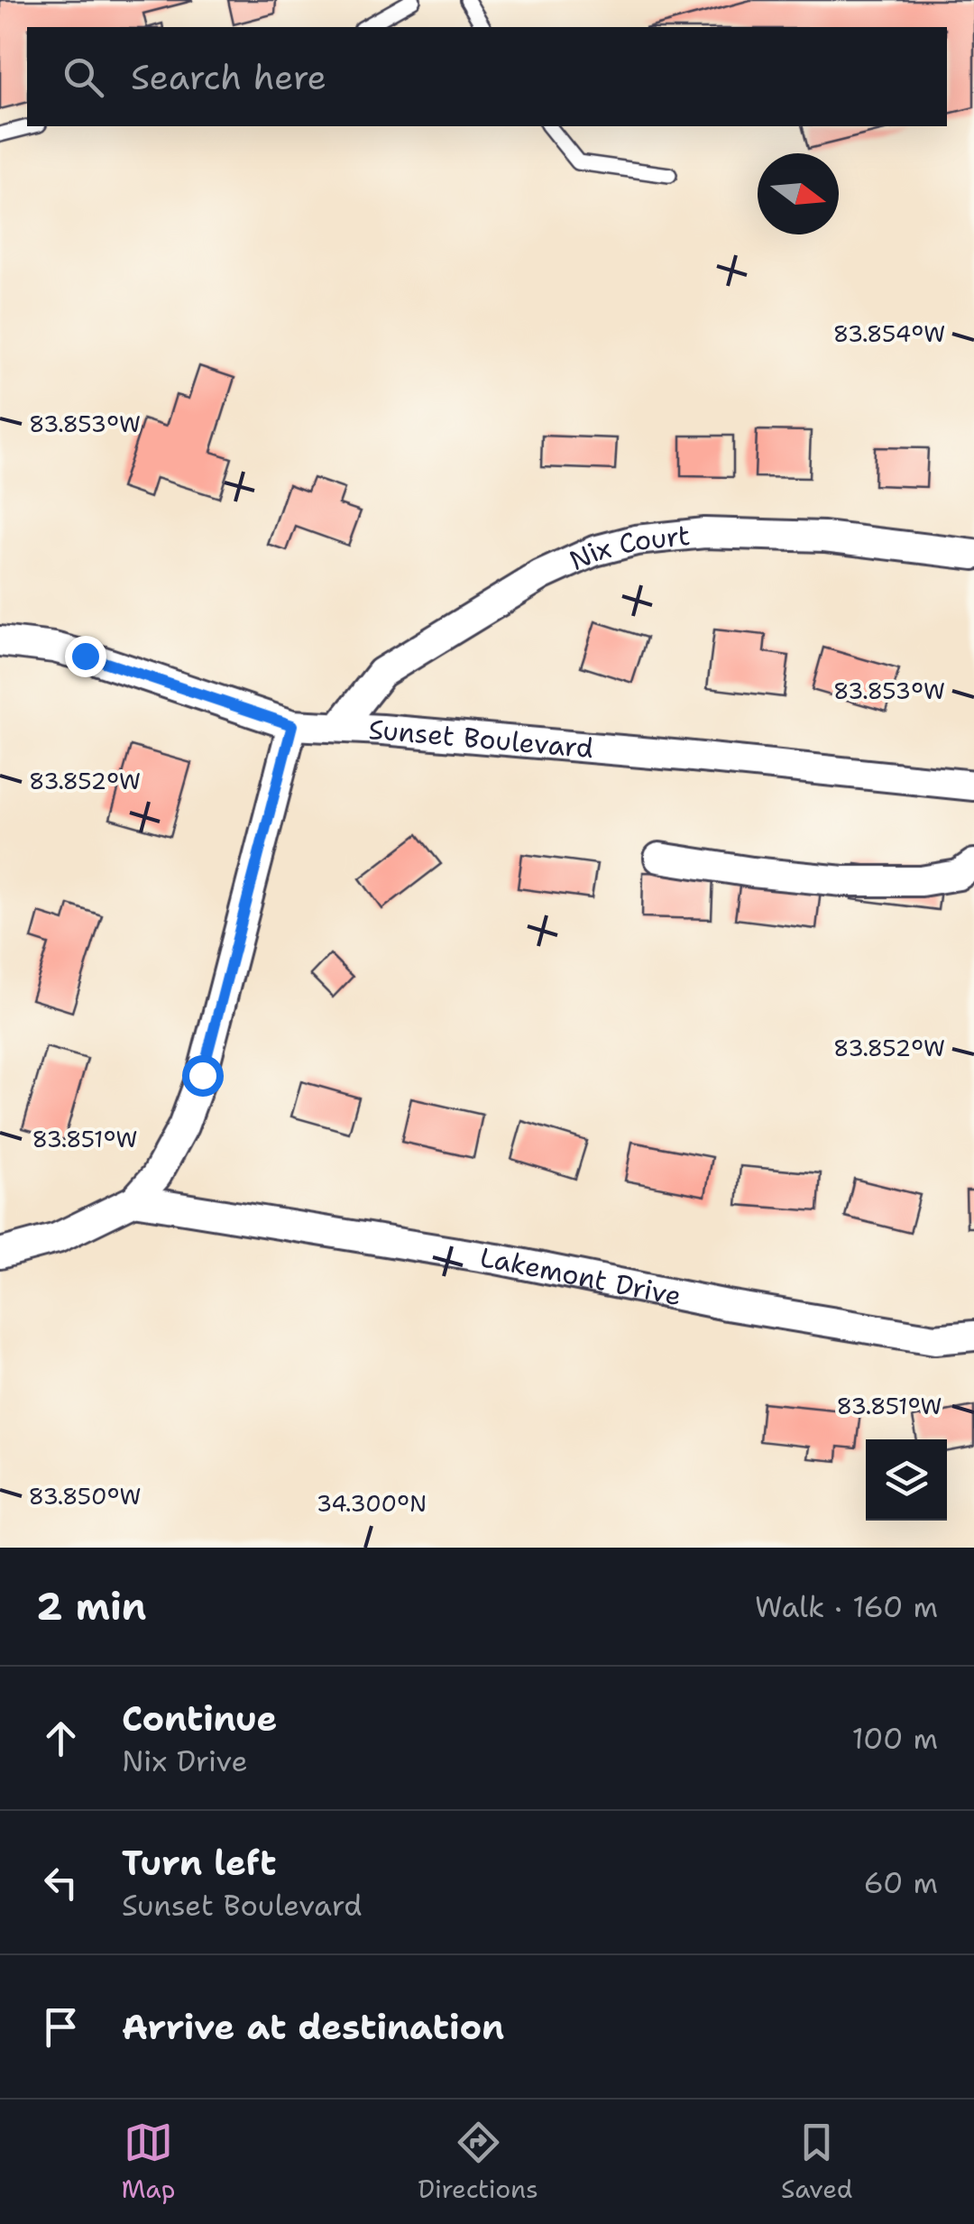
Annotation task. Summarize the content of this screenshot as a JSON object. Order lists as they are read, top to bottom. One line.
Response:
{"streets":{"street":["Nix Court","Sunset Boulevard","Lakemont Drive"]},"crossings":[["Nix Court","Sunset Boulevard"]],"north":"right","page":{"search":"Search here","heading":["2 min","Walk · 160 m"],"list":[["Continue","Nix Drive","100 m"],["Turn left","Sunset Boulevard","60 m"],"Arrive at destination"],"nav":["Map","Directions","Saved"]},"coordinates":["83.854°W","83.853°W","83.852°W","83.851°W","83.850°W","34.300°N"]}
